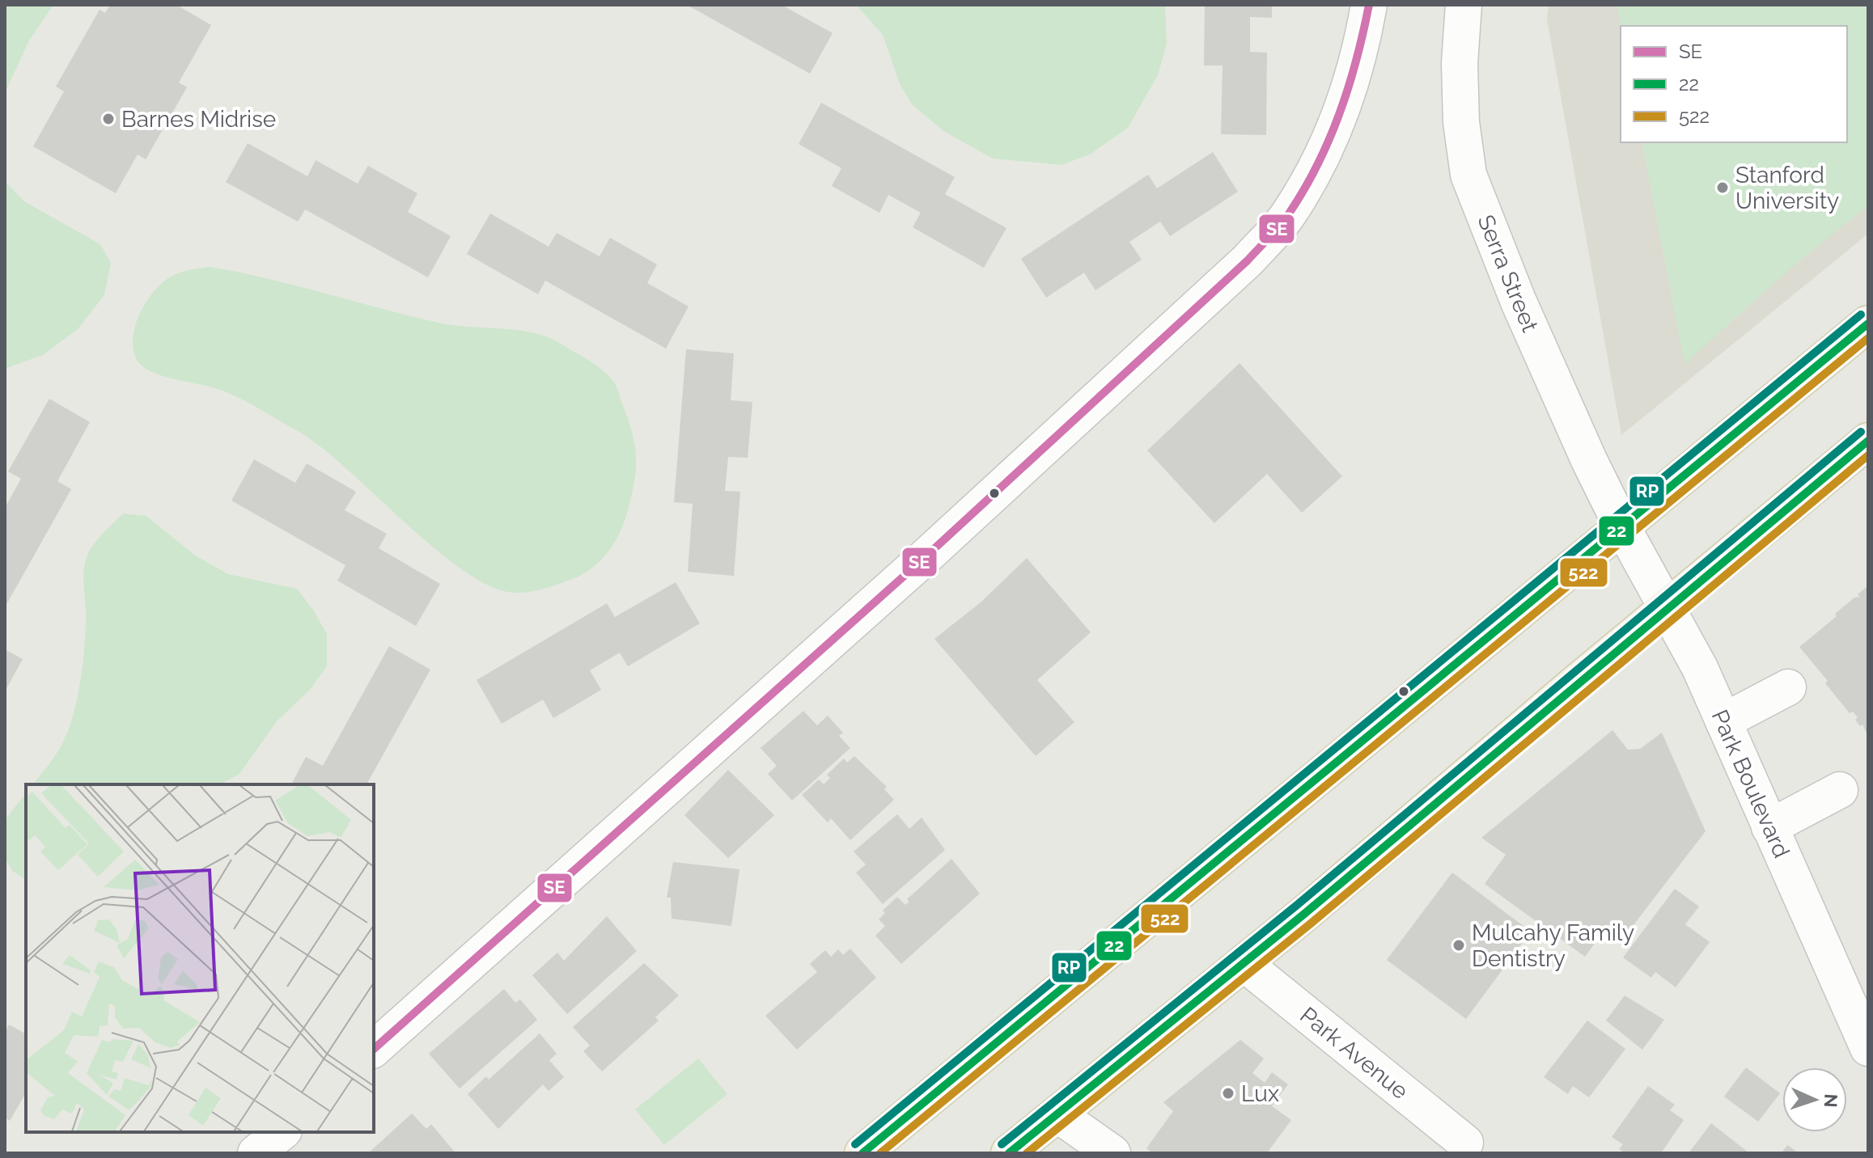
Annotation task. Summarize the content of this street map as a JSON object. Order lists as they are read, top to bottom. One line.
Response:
{"streets":{"street":["Serra Street","Park Boulevard","Park Avenue"]},"crossings":[["Serra Street","Park Boulevard"]],"places":["Barnes Midrise","Stanford University","Mulcahy Family Dentistry","Lux"],"lines":["transit line SE","transit line RP","transit line 22","transit line 522"],"legend":["SE","22","522"],"north":"right"}
